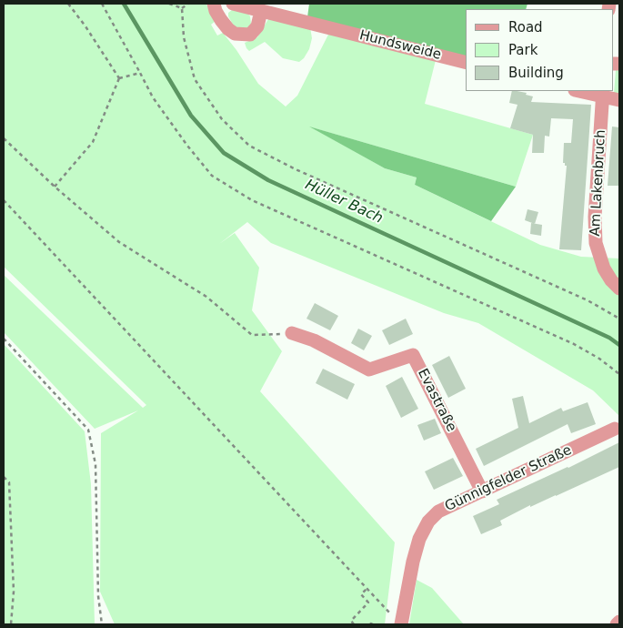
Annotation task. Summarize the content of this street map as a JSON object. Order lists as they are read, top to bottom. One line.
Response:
{"streets":{"street":["Hundsweide","Am Lakenbruch","Evastraße","Günnigfelder Straße"]},"crossings":[["Evastraße","Günnigfelder Straße"]],"water":["Hüller Bach"],"legend":["Road","Park","Building"]}
